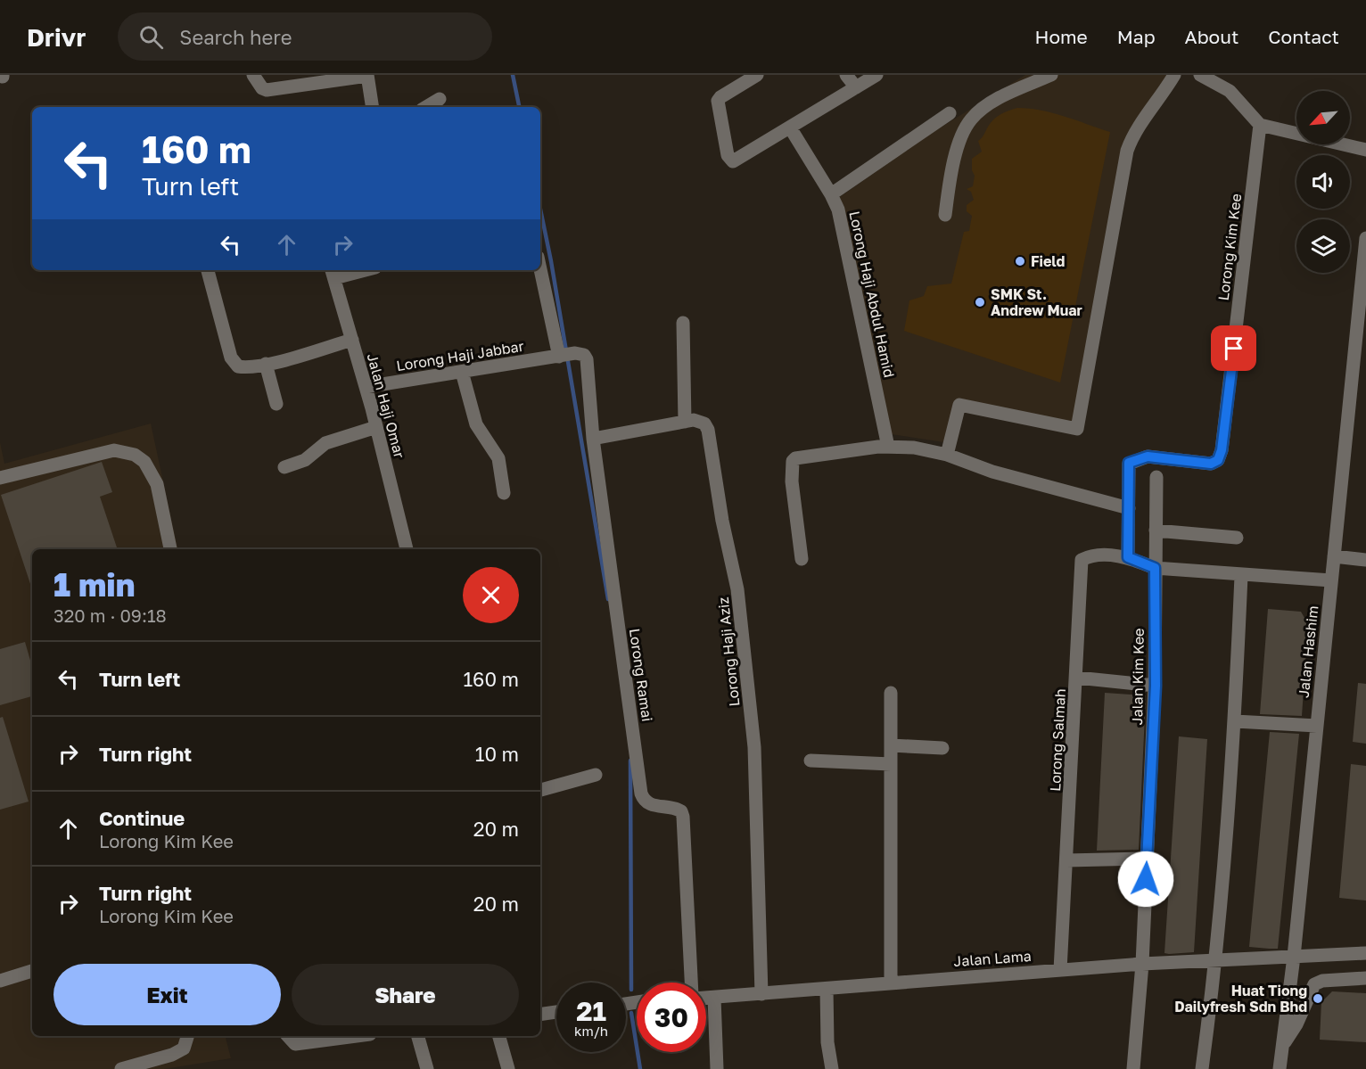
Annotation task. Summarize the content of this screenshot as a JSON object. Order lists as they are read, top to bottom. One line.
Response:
{"streets":{"street":["Lorong Kim Kee","Lorong Haji Abdul Hamid","Lorong Haji Jabbar","Jalan Haji Omar","Lorong Haji Aziz","Jalan Hashim","Lorong Ramai","Jalan Kim Kee","Lorong Salmah","Jalan Lama"]},"crossings":[["Lorong Haji Jabbar","Jalan Haji Omar"],["Lorong Haji Jabbar","Lorong Ramai"],["Lorong Haji Aziz","Lorong Ramai"],["Lorong Haji Aziz","Jalan Lama"],["Jalan Hashim","Jalan Lama"],["Jalan Kim Kee","Jalan Lama"],["Lorong Salmah","Jalan Lama"]],"places":["Field","SMK St. Andrew Muar","Huat Tiong Dailyfresh Sdn Bhd"],"north":"bottom left","page":{"header":"Drivr","search":"Search here","nav":["Home","Map","About","Contact"],"turn":["160 m","Turn left"],"heading":["1 min","320 m · 09:18"],"list":[{"name":"Turn left","value":"160 m"},{"name":"Turn right","value":"10 m"},{"name":"Continue","note":"Lorong Kim Kee","value":"20 m"},{"name":"Turn right","note":"Lorong Kim Kee","value":"20 m"}],"buttons":["Exit","Share"],"speed":"21 km/h","limit":"30"}}
